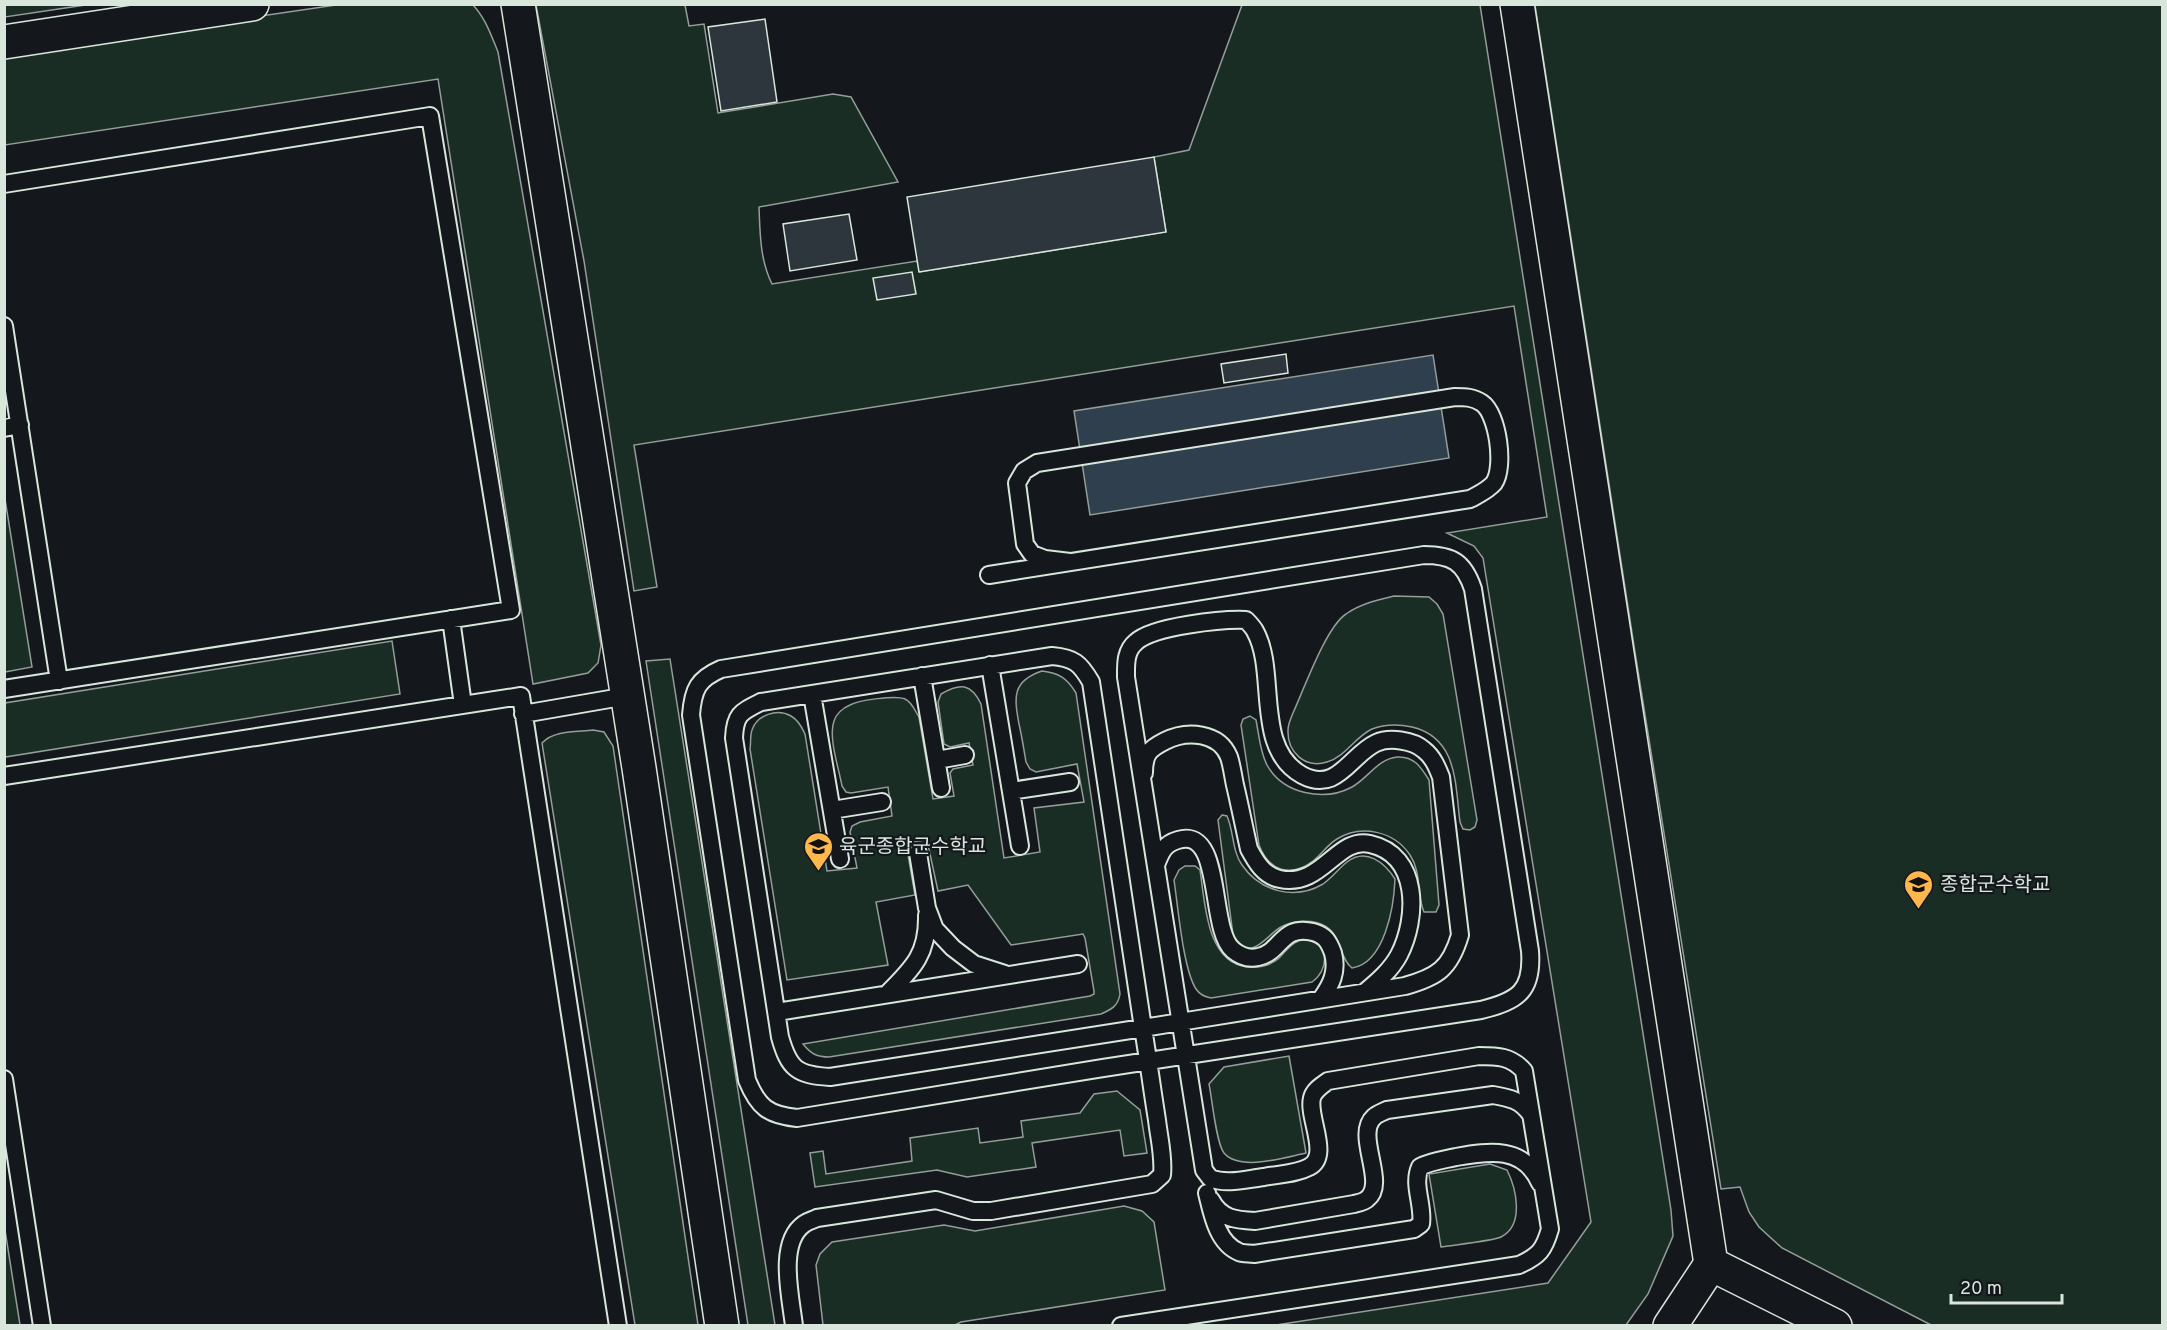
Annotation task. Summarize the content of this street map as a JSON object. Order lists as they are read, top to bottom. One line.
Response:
{"places":{"school or university":["육군종합군수학교","종합군수학교"]},"scale_bar":"20 m"}
